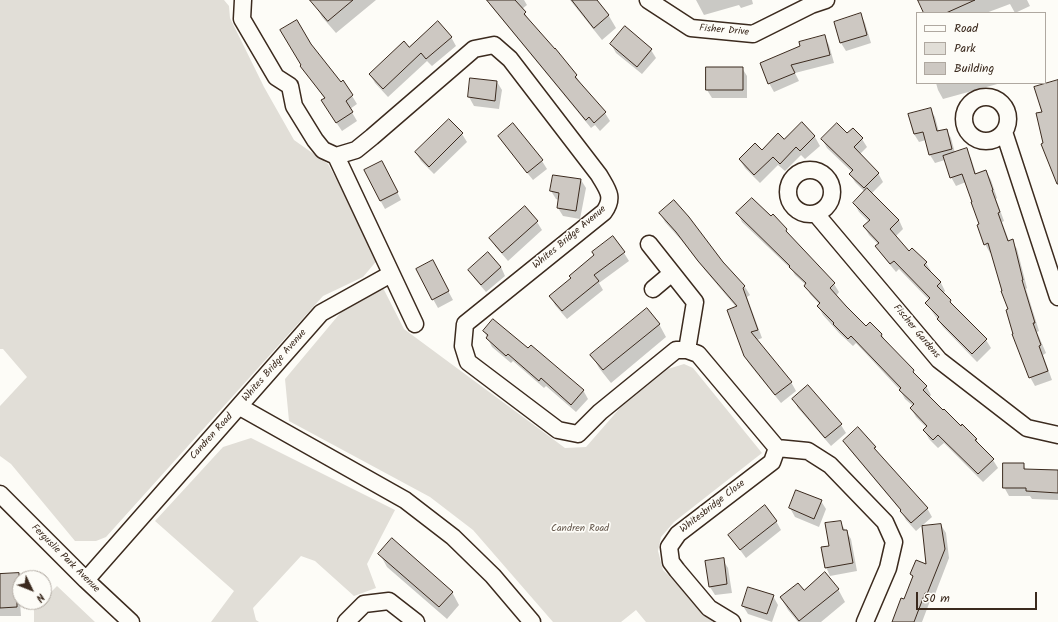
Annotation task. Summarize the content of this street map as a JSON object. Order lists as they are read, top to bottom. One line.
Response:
{"streets":{"street":["Fisher Drive","Whites Bridge Avenue","Fischer Gardens","Candren Road","Whitesbridge Close","Ferguslie Park Avenue"]},"crossings":[["Whites Bridge Avenue","Candren Road"],["Candren Road","Ferguslie Park Avenue"]],"parks":["Candren Road"],"legend":["Road","Park","Building"],"scale_bar":"50 m","north":"bottom right"}
